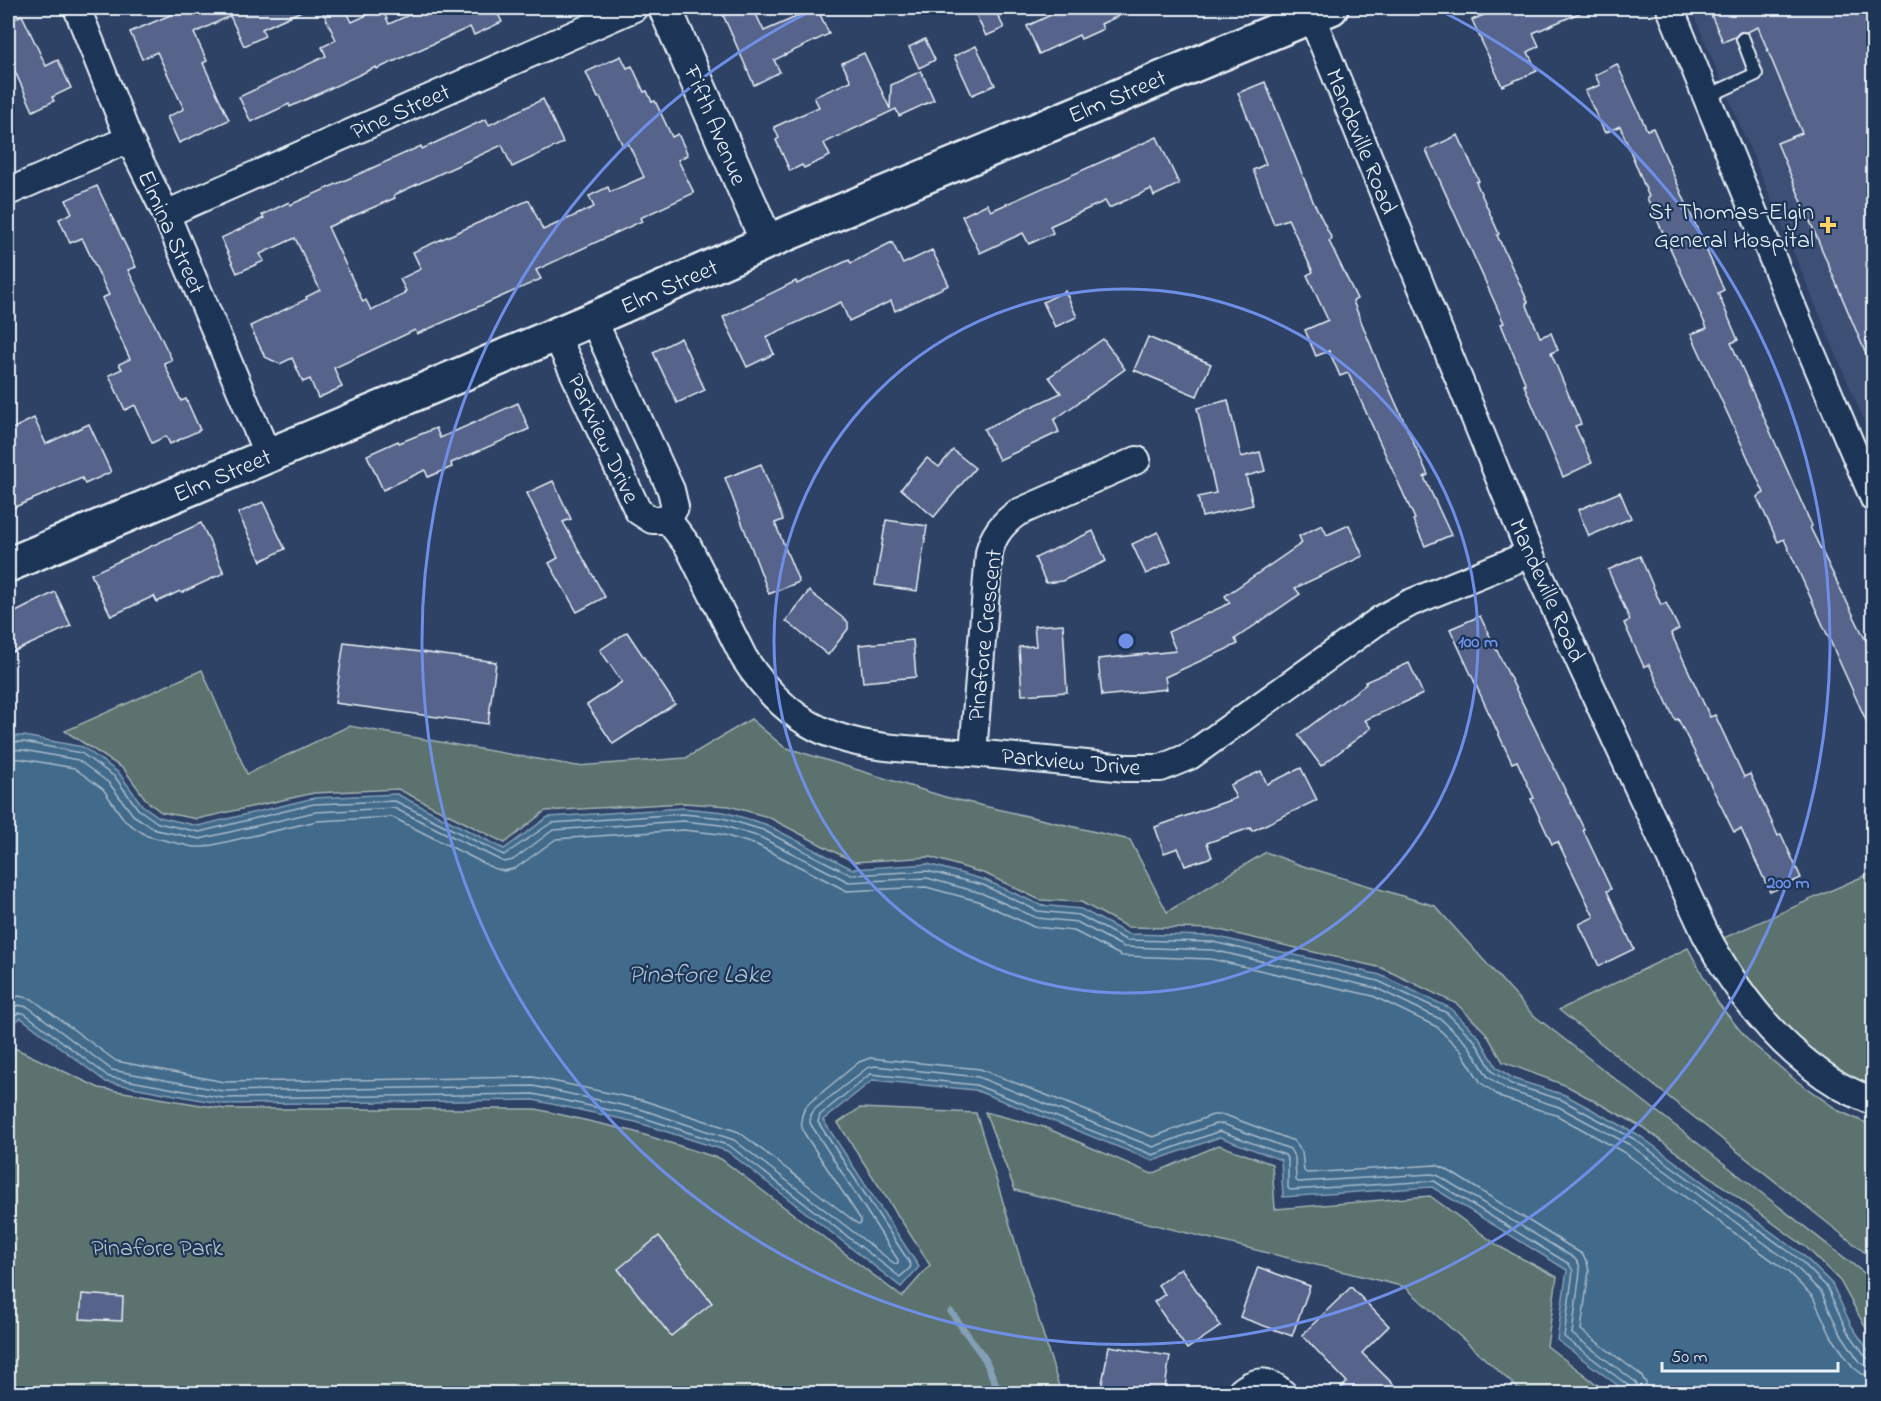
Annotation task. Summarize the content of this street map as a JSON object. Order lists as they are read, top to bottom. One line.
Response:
{"streets":{"main road":["Elm Street"],"street":["Pine Street","Fifth Avenue","Mandeville Road","Elmina Street","Parkview Drive","Pinafore Crescent"]},"crossings":[["Elm Street","Fifth Avenue"],["Elm Street","Mandeville Road"],["Elm Street","Elmina Street"],["Elm Street","Parkview Drive"],["Pine Street","Elmina Street"],["Mandeville Road","Parkview Drive"],["Parkview Drive","Pinafore Crescent"]],"water":["Pinafore Lake"],"parks":["Pinafore Park"],"places":{"health":["St Thomas-Elgin General Hospital"]},"scale_bar":"50 m","rings":["100 m","200 m"]}
